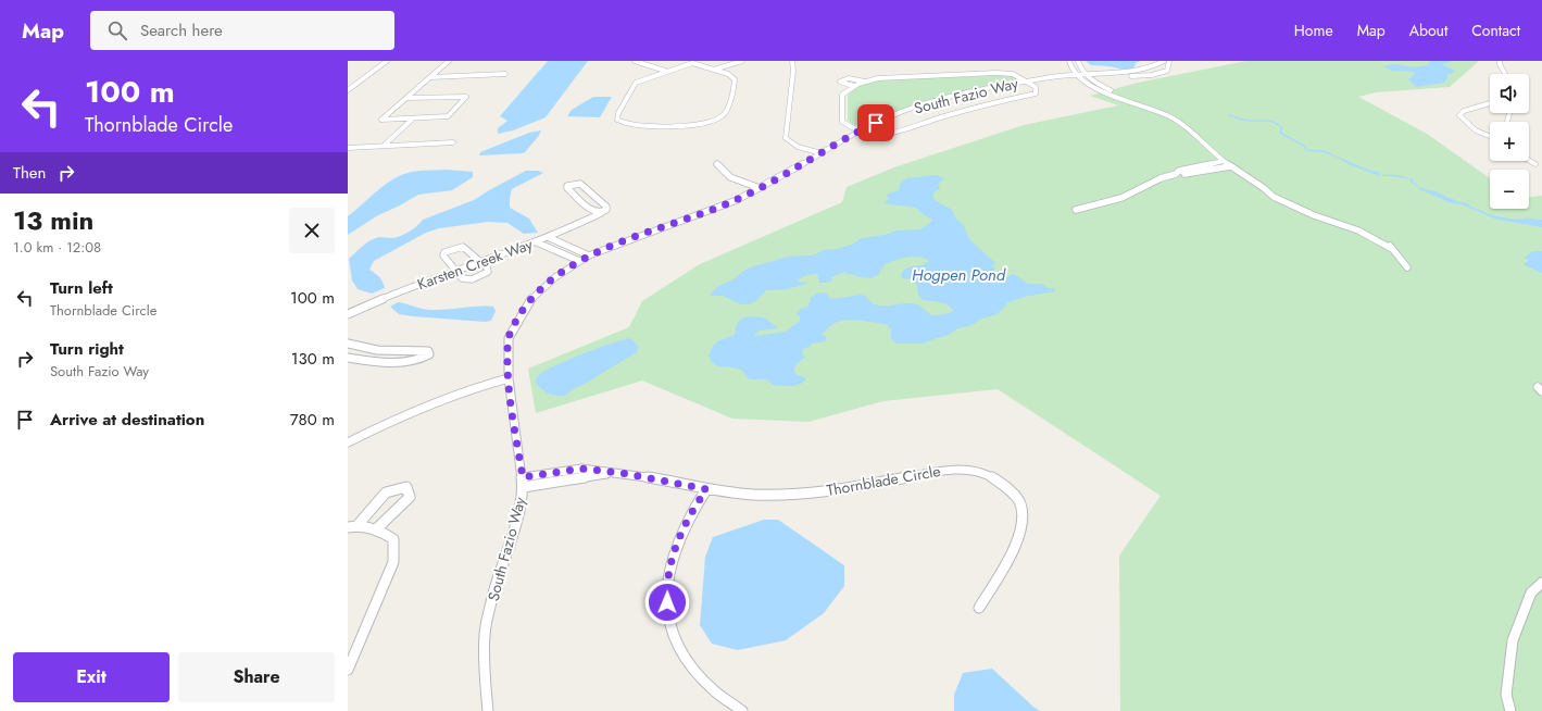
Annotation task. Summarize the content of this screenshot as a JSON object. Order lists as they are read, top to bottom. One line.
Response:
{"streets":{"street":["South Fazio Way","Karsten Creek Way","Thornblade Circle"]},"crossings":[["South Fazio Way","Thornblade Circle"]],"water":["Hogpen Pond"],"page":{"header":"Map","search":"Search here","nav":["Home","Map","About","Contact"],"turn":["100 m","Thornblade Circle"],"map_buttons":["+","−"],"then":"Then","heading":["13 min","1.0 km · 12:08"],"list":[{"name":"Turn left","note":"Thornblade Circle","value":"100 m"},{"name":"Turn right","note":"South Fazio Way","value":"130 m"},{"name":"Arrive at destination","value":"780 m"}],"buttons":["Exit","Share"]}}
